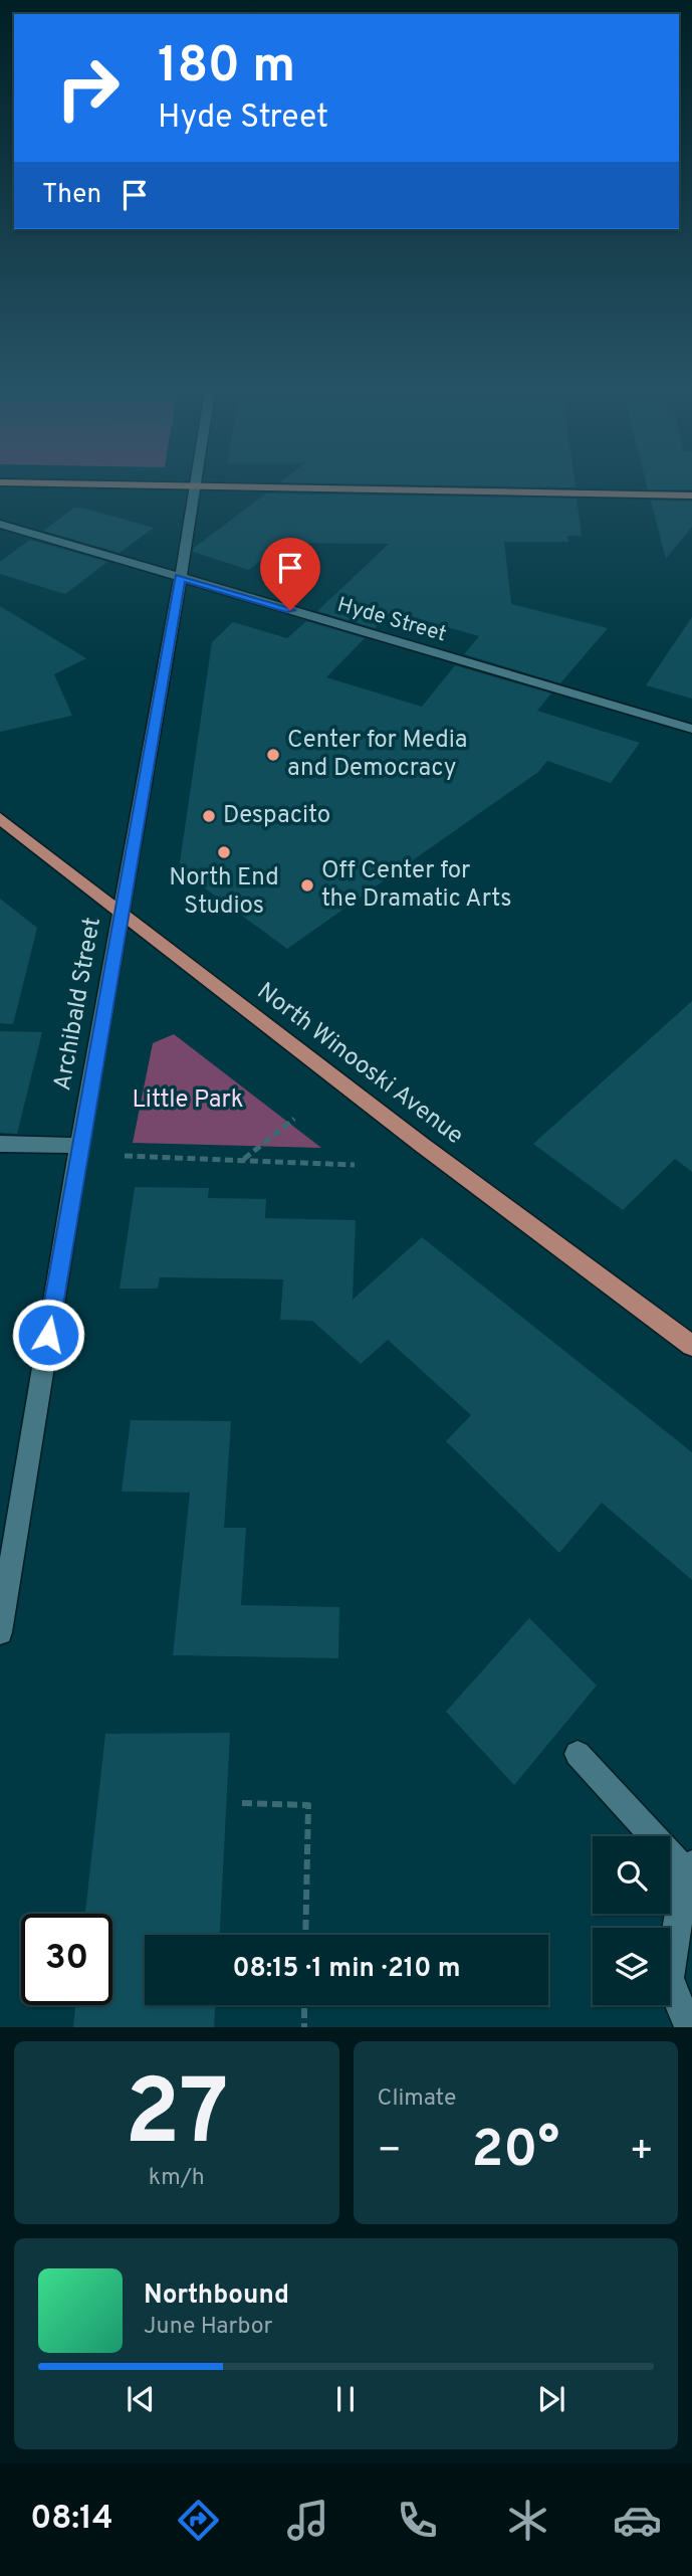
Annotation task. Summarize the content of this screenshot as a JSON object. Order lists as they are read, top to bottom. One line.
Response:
{"streets":{"main road":["North Winooski Avenue"],"street":["Hyde Street","Archibald Street"]},"crossings":[["Hyde Street","Archibald Street"],["Archibald Street","North Winooski Avenue"]],"parks":["Little Park"],"places":["Center for Media and Democracy","Despacito","North End Studios","Off Center for the Dramatic Arts"],"page":{"turn":["180 m","Hyde Street"],"then":"Then","limit":"30","trip":"08:15 · 1 min · 210 m","tile":[["27","km/h"],"Climate"],"heat":["−","20°","+"],"song":["Northbound","June Harbor"],"tabs":"08:14"}}
